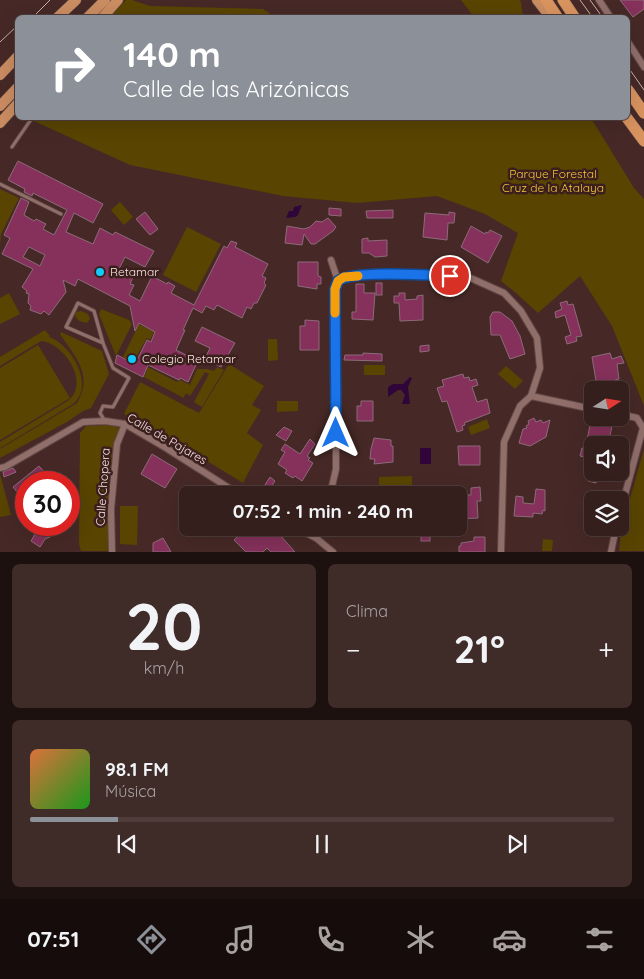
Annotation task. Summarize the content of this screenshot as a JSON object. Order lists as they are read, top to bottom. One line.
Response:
{"streets":{"street":["Calle de Pajares","Calle Chopera"]},"crossings":[["Calle de Pajares","Calle Chopera"]],"parks":["Parque Forestal Cruz de la Atalaya"],"places":["Retamar","Colegio Retamar"],"north":"right","page":{"turn":["140 m","Calle de las Arizónicas"],"limit":"30","trip":"07:52 · 1 min · 240 m","tile":[["20","km/h"],"Clima"],"heat":["−","21°","+"],"song":["98.1 FM","Música"],"tabs":"07:51"}}
